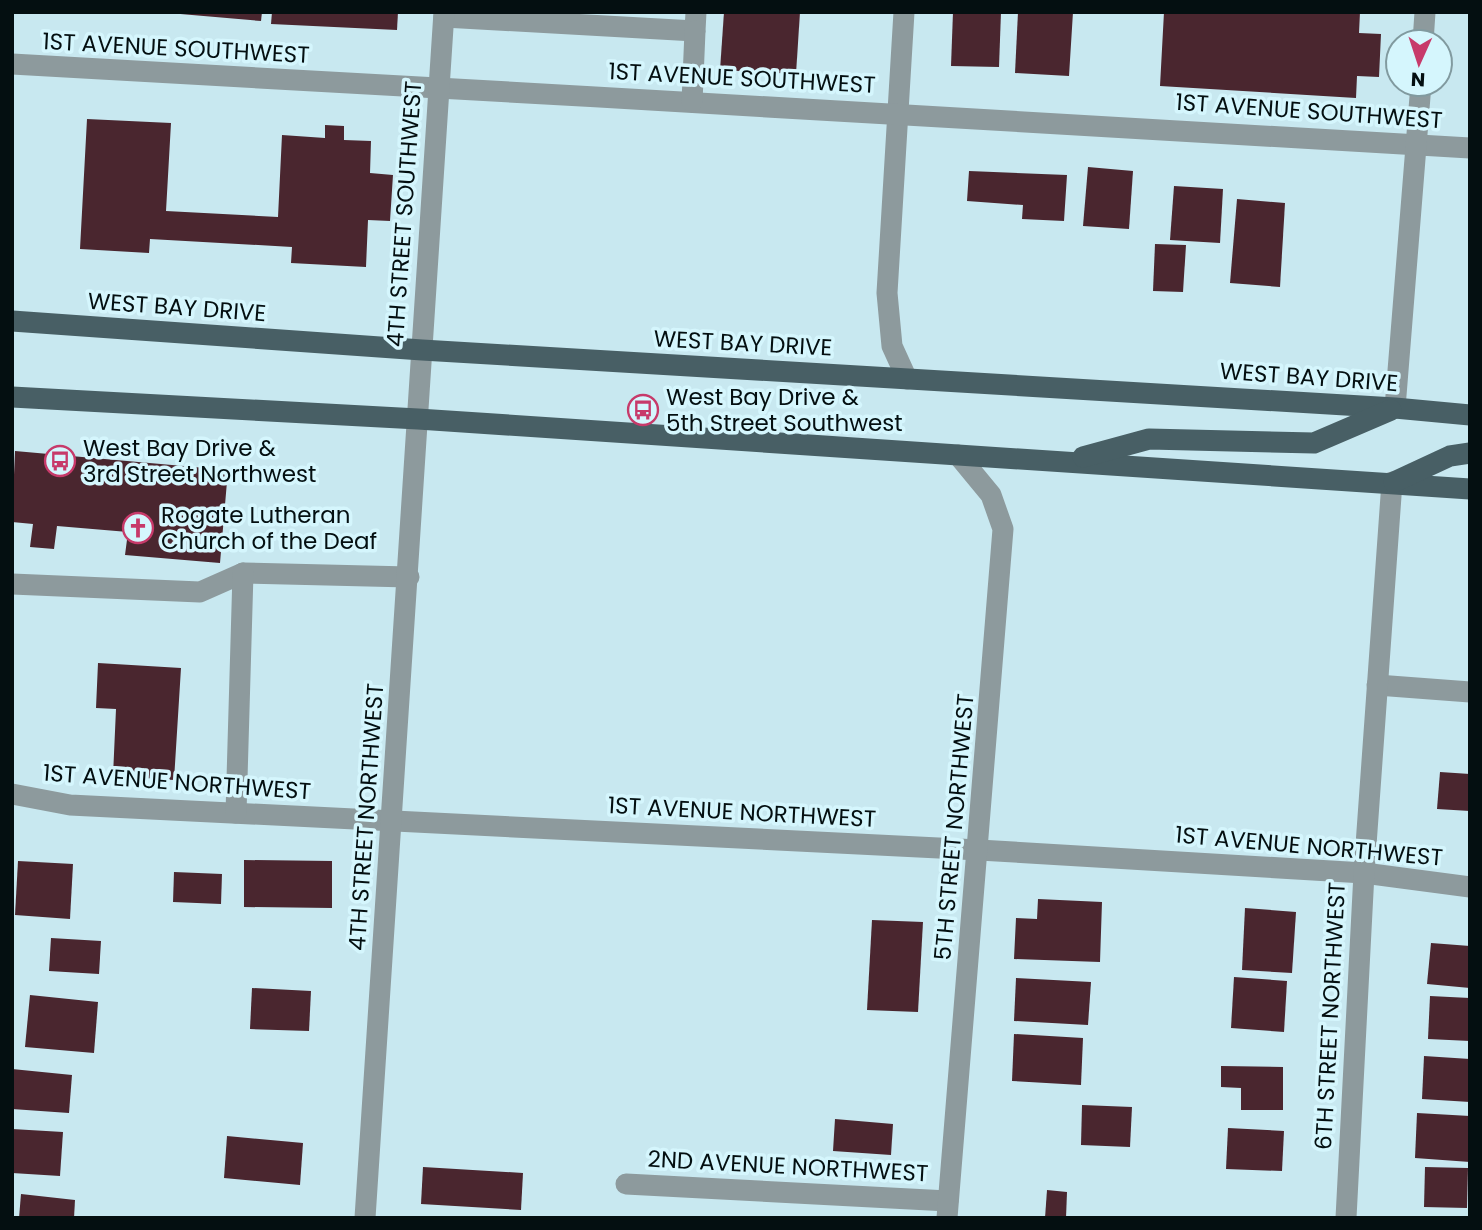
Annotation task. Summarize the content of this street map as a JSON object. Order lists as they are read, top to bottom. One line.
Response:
{"streets":{"main road":["WEST BAY DRIVE"],"street":["1ST AVENUE SOUTHWEST","4TH STREET SOUTHWEST","1ST AVENUE NORTHWEST","4TH STREET NORTHWEST","5TH STREET NORTHWEST","6TH STREET NORTHWEST","2ND AVENUE NORTHWEST"]},"crossings":[["1ST AVENUE SOUTHWEST","4TH STREET SOUTHWEST"],["4TH STREET SOUTHWEST","WEST BAY DRIVE"],["4TH STREET SOUTHWEST","4TH STREET NORTHWEST"],["1ST AVENUE NORTHWEST","4TH STREET NORTHWEST"],["1ST AVENUE NORTHWEST","5TH STREET NORTHWEST"],["1ST AVENUE NORTHWEST","6TH STREET NORTHWEST"],["5TH STREET NORTHWEST","2ND AVENUE NORTHWEST"]],"places":{"bus stop":["West Bay Drive & 5th Street Southwest","West Bay Drive & 3rd Street Northwest"],"church":["Rogate Lutheran Church of the Deaf"]},"north":"bottom"}
